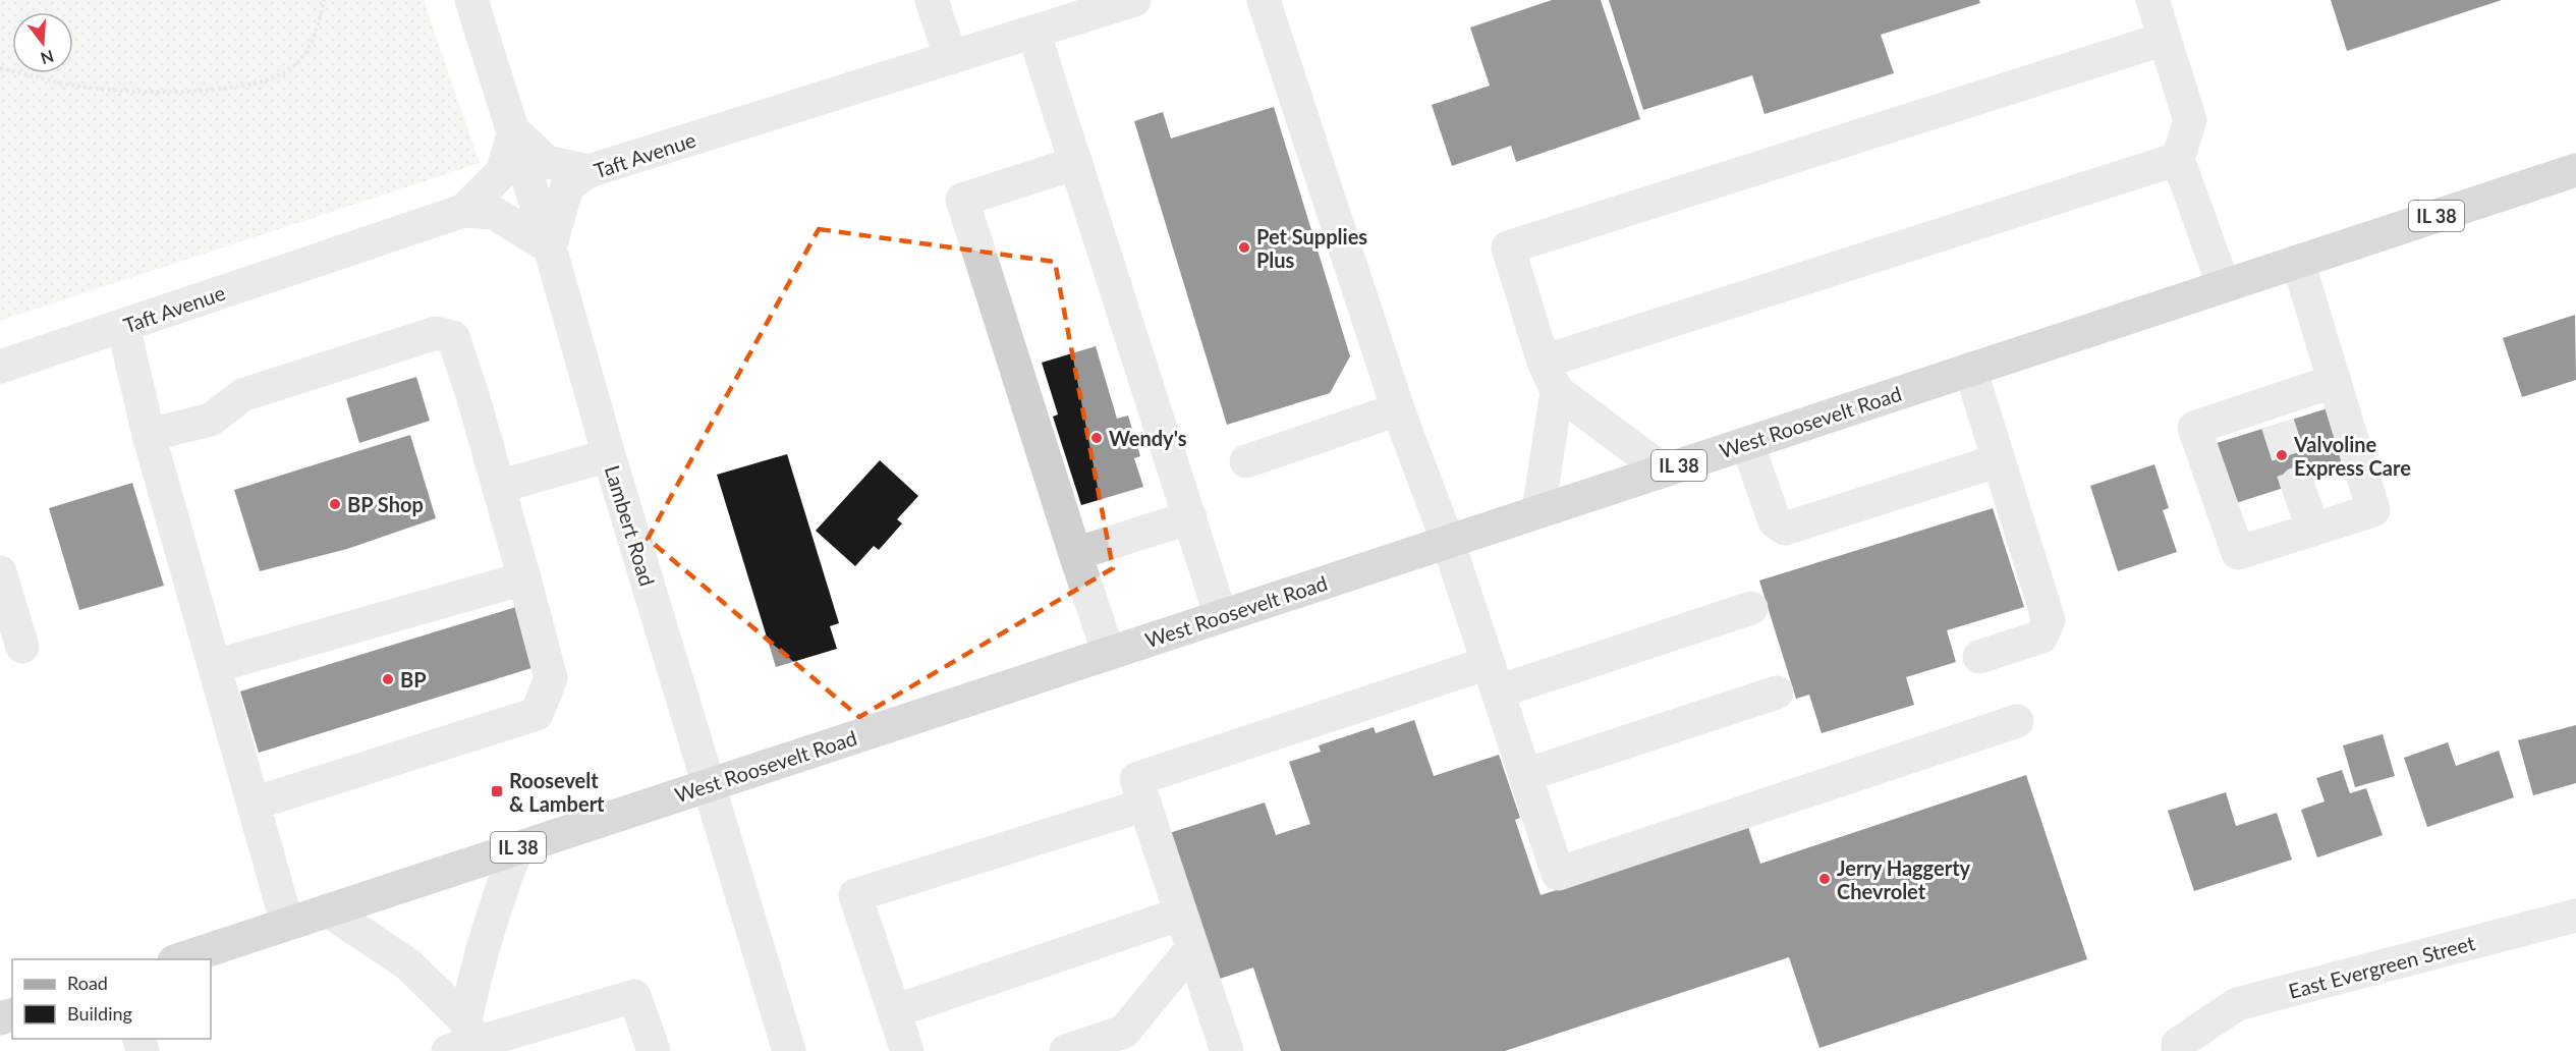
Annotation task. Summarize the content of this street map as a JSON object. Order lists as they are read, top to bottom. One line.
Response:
{"streets":{"main road":["IL 38","West Roosevelt Road"],"street":["Taft Avenue","Lambert Road","East Evergreen Street"]},"crossings":[["Taft Avenue","Lambert Road"],["IL 38","West Roosevelt Road"],["West Roosevelt Road","Lambert Road"]],"places":{"other":["Pet Supplies Plus","Wendy's","Valvoline Express Care","BP Shop","BP","Jerry Haggerty Chevrolet"],"transit":["Roosevelt & Lambert"]},"legend":["Road","Building"],"north":"bottom"}
